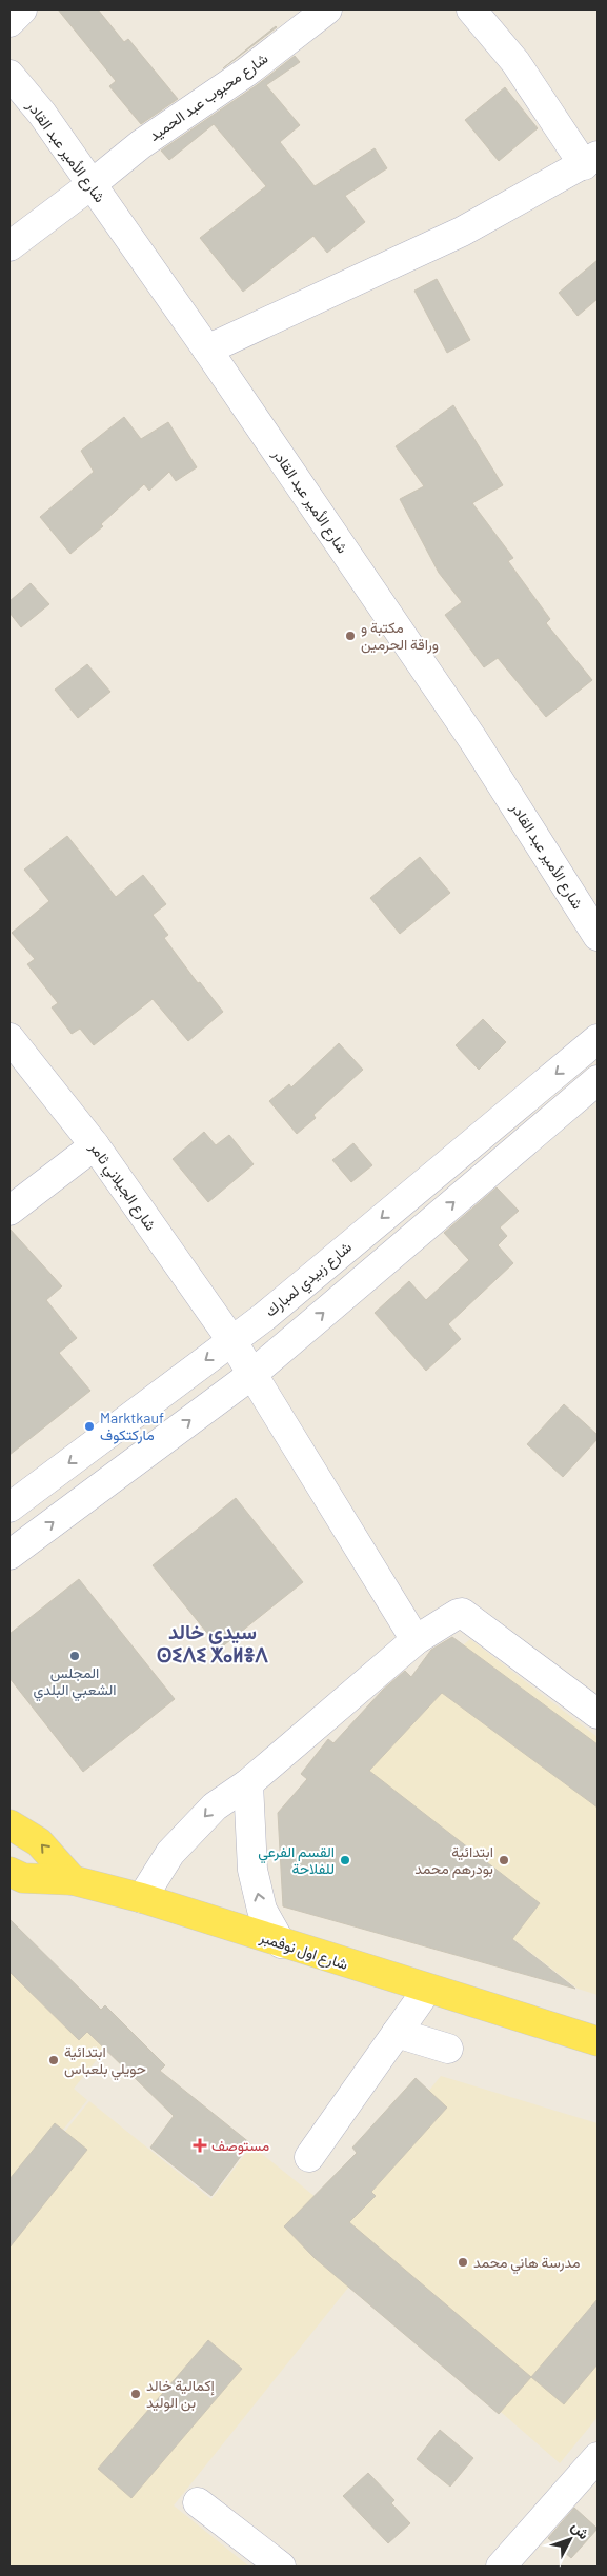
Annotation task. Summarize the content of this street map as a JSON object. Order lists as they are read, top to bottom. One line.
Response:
{"streets":{"main road":["شارع اول نوفمبر"],"street":["شارع محبوب عبد الحميد","شارع الأمير عبد القادر","شارع الجيلاني ثامر","شارع زبيدي لمبارك"]},"crossings":[["شارع محبوب عبد الحميد","شارع الأمير عبد القادر"],["شارع الجيلاني ثامر","شارع زبيدي لمبارك"]],"districts":["سيدي خالد ⵙⵉⴷⵉ ⵅⴰⵍⴻⴷ"],"places":{"other":["مكتبة و وراقة الحرمين","Marktkauf ماركتكوف","المجلس الشعبي البلدي","القسم الفرعي للفلاحة","ابتدائية بودرهم محمد","ابتدائية حويلي بلعباس","مدرسة هاني محمد","إكمالية خالد بن الوليد"],"health":["مستوصف"]},"north":"top right"}
